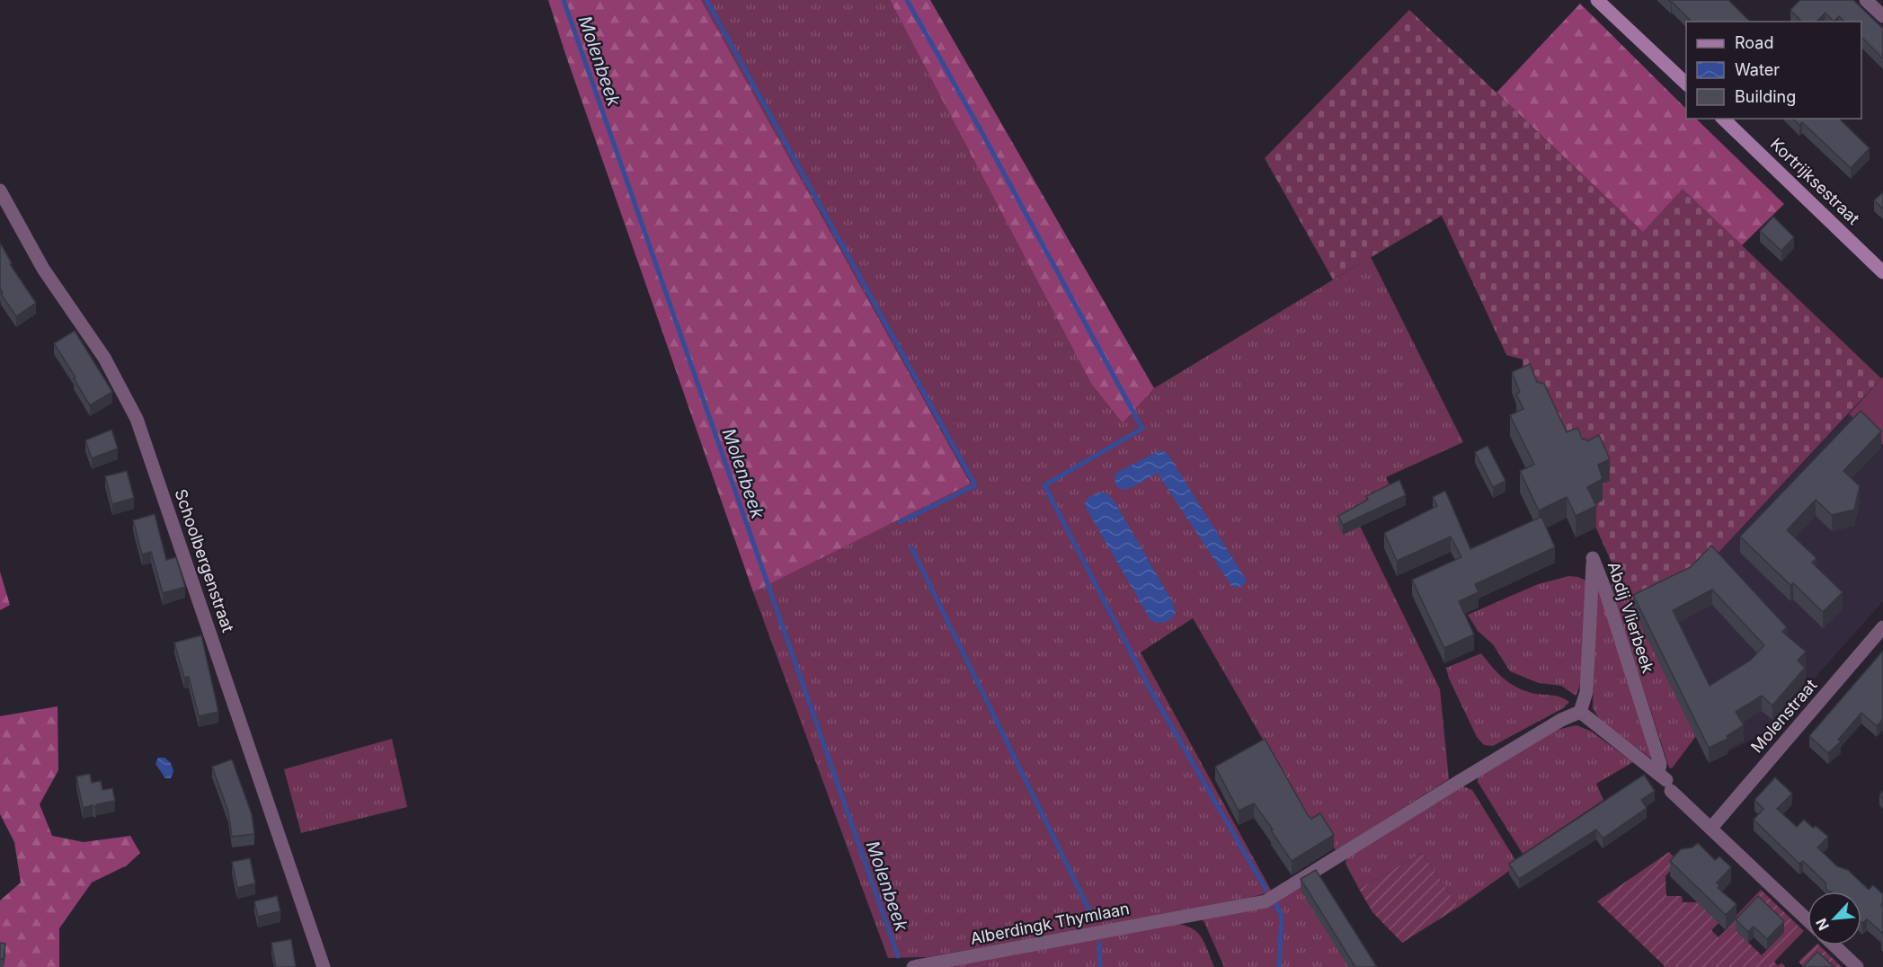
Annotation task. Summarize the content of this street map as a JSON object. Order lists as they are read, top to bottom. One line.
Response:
{"streets":{"street":["Kortrijksestraat","Schoolbergenstraat","Abdij Vlierbeek","Molenstraat","Alberdingk Thymlaan"]},"crossings":[["Abdij Vlierbeek","Alberdingk Thymlaan"]],"water":["Molenbeek"],"legend":["Road","Water","Building"],"north":"bottom left"}
